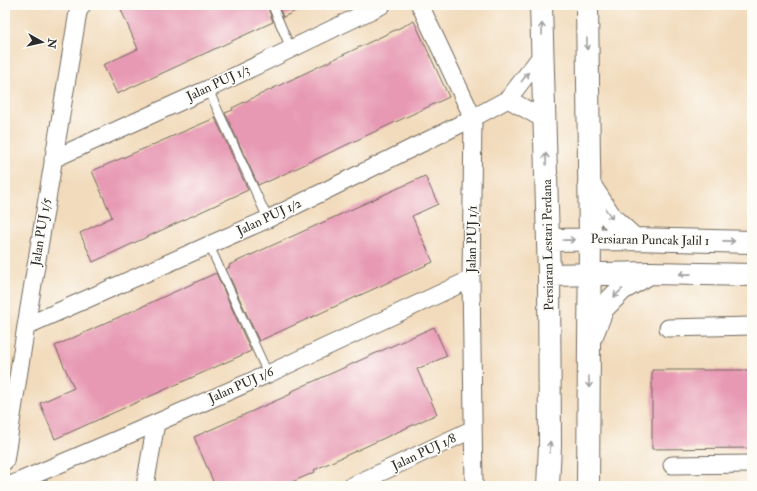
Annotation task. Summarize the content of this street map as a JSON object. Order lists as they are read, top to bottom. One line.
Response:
{"streets":{"main road":["Persiaran Puncak Jalil 1","Persiaran Lestari Perdana"],"street":["Jalan PUJ 1/3","Jalan PUJ 1/2","Jalan PUJ 1/5","Jalan PUJ 1/1","Jalan PUJ 1/6","Jalan PUJ 1/8"]},"crossings":[["Jalan PUJ 1/3","Jalan PUJ 1/5"],["Jalan PUJ 1/2","Jalan PUJ 1/5"],["Jalan PUJ 1/2","Jalan PUJ 1/1"],["Jalan PUJ 1/2","Persiaran Lestari Perdana"],["Jalan PUJ 1/1","Jalan PUJ 1/6"],["Jalan PUJ 1/1","Jalan PUJ 1/8"],["Persiaran Puncak Jalil 1","Persiaran Lestari Perdana"]],"north":"right"}
